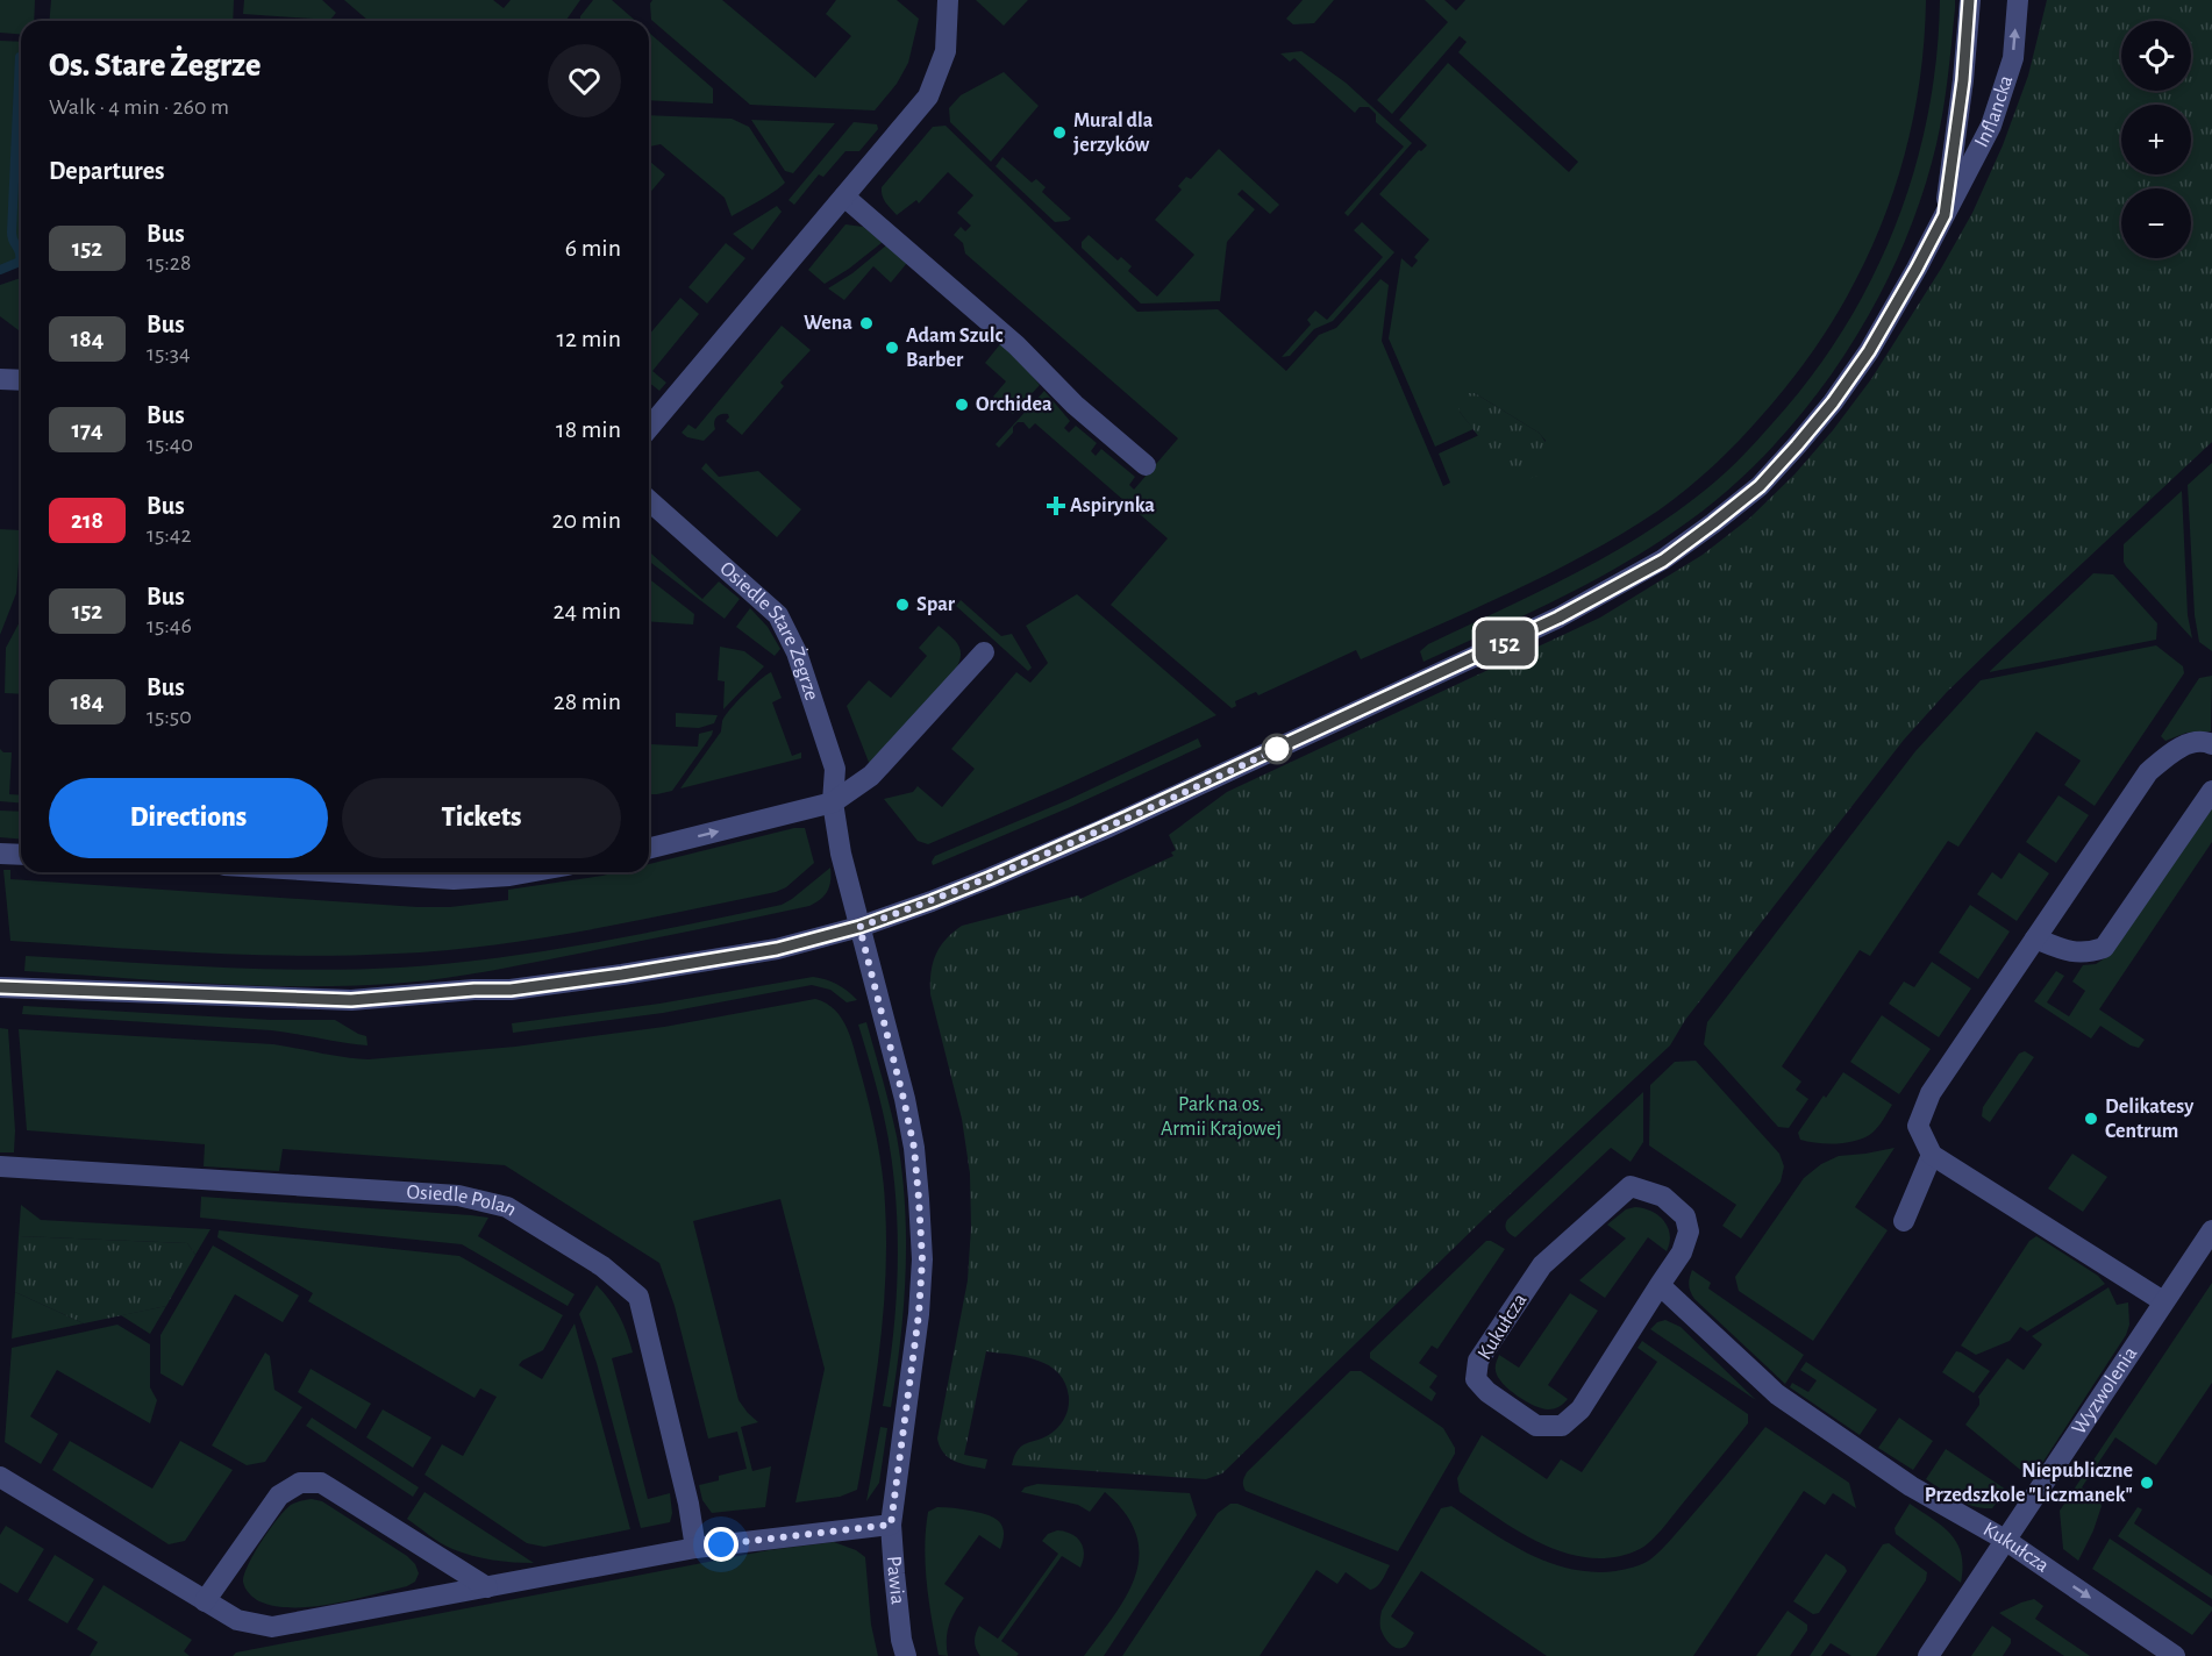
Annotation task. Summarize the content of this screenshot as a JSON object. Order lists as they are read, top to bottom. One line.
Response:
{"streets":{"street":["Inflancka","Osiedle Stare Żegrze","Osiedle Polan","Kukułcza","Wyzwolenia","Pawia"]},"crossings":[["Inflancka","Osiedle Stare Żegrze"],["Inflancka","Pawia"],["Osiedle Stare Żegrze","Pawia"],["Kukułcza","Wyzwolenia"]],"parks":["Park na os. Armii Krajowej"],"places":{"other":["Mural dla jerzyków","Wena","Adam Szulc Barber","Orchidea","Spar","Delikatesy Centrum","Niepubliczne Przedszkole \"Liczmanek\""],"health":["Aspirynka"]},"lines":["bus line 152"],"page":{"on_map":"152","map_buttons":["+","−"],"heading":[["Os. Stare Żegrze","Walk · 4 min · 260 m"],"Departures"],"list":[{"mark":"152","name":"Bus","note":"15:28","value":"6 min"},{"mark":"184","name":"Bus","note":"15:34","value":"12 min"},{"mark":"174","name":"Bus","note":"15:40","value":"18 min"},{"mark":"218","name":"Bus","note":"15:42","value":"20 min"},{"mark":"152","name":"Bus","note":"15:46","value":"24 min"},{"mark":"184","name":"Bus","note":"15:50","value":"28 min"}],"buttons":["Directions","Tickets"]}}
